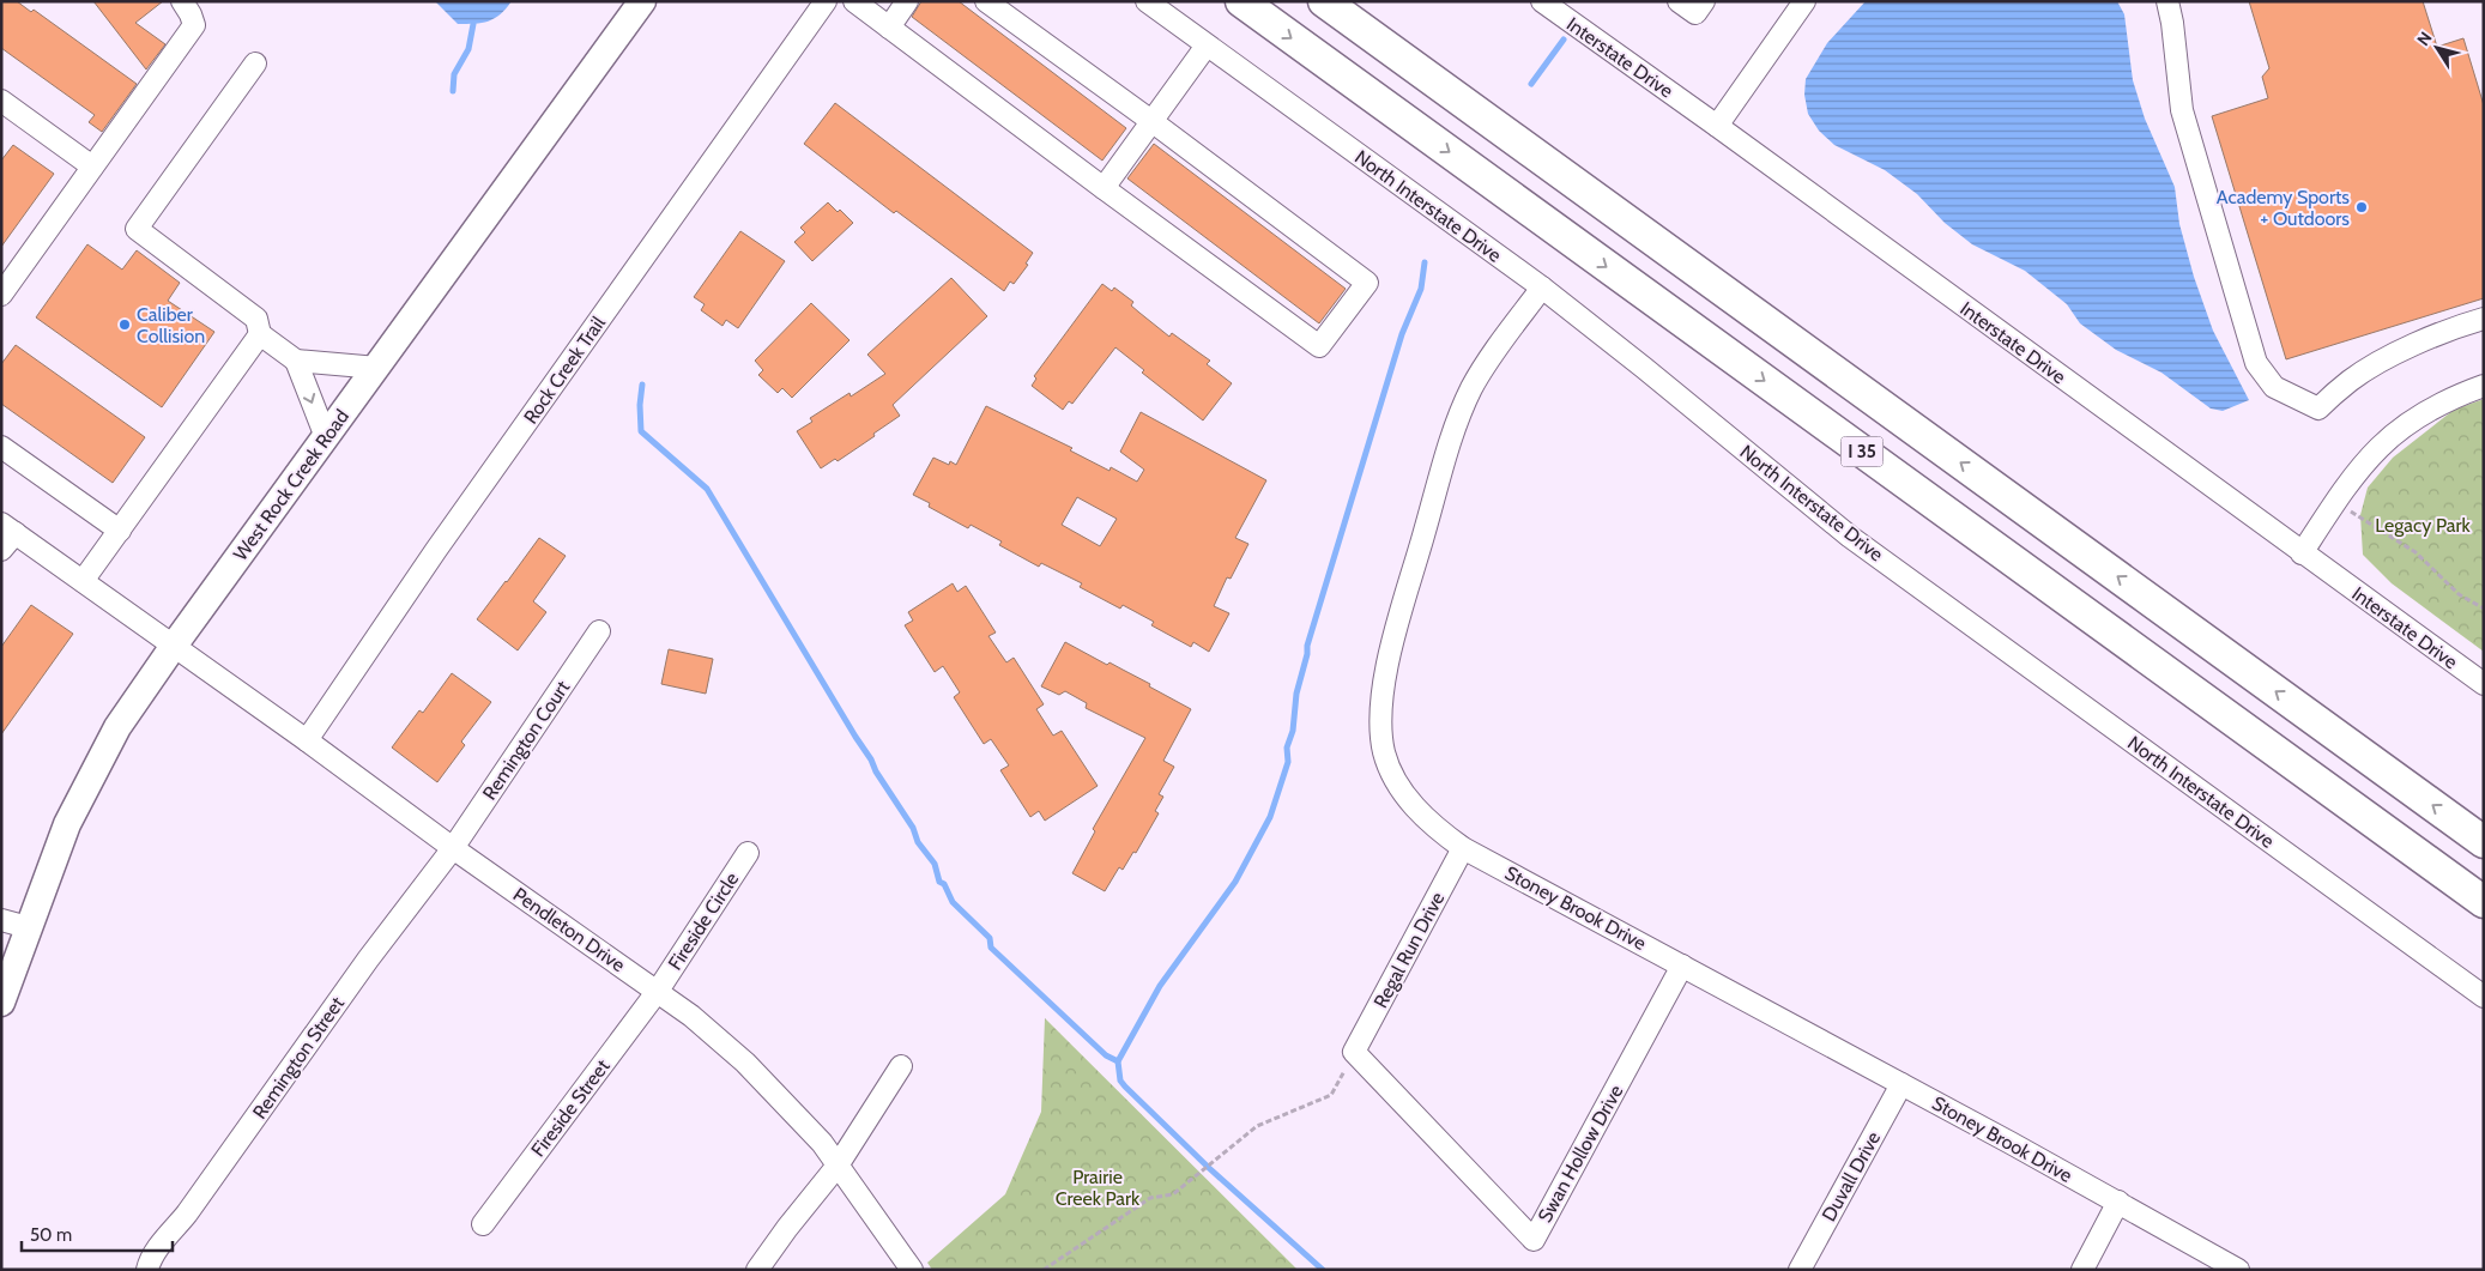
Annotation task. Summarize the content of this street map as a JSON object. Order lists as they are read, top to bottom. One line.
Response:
{"streets":{"highway":["I 35"],"main road":["West Rock Creek Road"],"street":["Interstate Drive","North Interstate Drive","Rock Creek Trail","Remington Court","Stoney Brook Drive","Fireside Circle","Pendleton Drive","Regal Run Drive","Remington Street","Fireside Street","Swan Hollow Drive","Duvall Drive"]},"crossings":[["North Interstate Drive","Stoney Brook Drive"],["Rock Creek Trail","Pendleton Drive"],["West Rock Creek Road","Pendleton Drive"],["Remington Court","Pendleton Drive"],["Remington Court","Remington Street"],["Stoney Brook Drive","Regal Run Drive"],["Stoney Brook Drive","Swan Hollow Drive"],["Stoney Brook Drive","Duvall Drive"],["Fireside Circle","Pendleton Drive"],["Fireside Circle","Fireside Street"],["Pendleton Drive","Remington Street"],["Pendleton Drive","Fireside Street"],["Regal Run Drive","Swan Hollow Drive"]],"parks":["Legacy Park","Prairie Creek Park"],"places":["Academy Sports + Outdoors","Caliber Collision"],"scale_bar":"50 m","north":"top left"}
